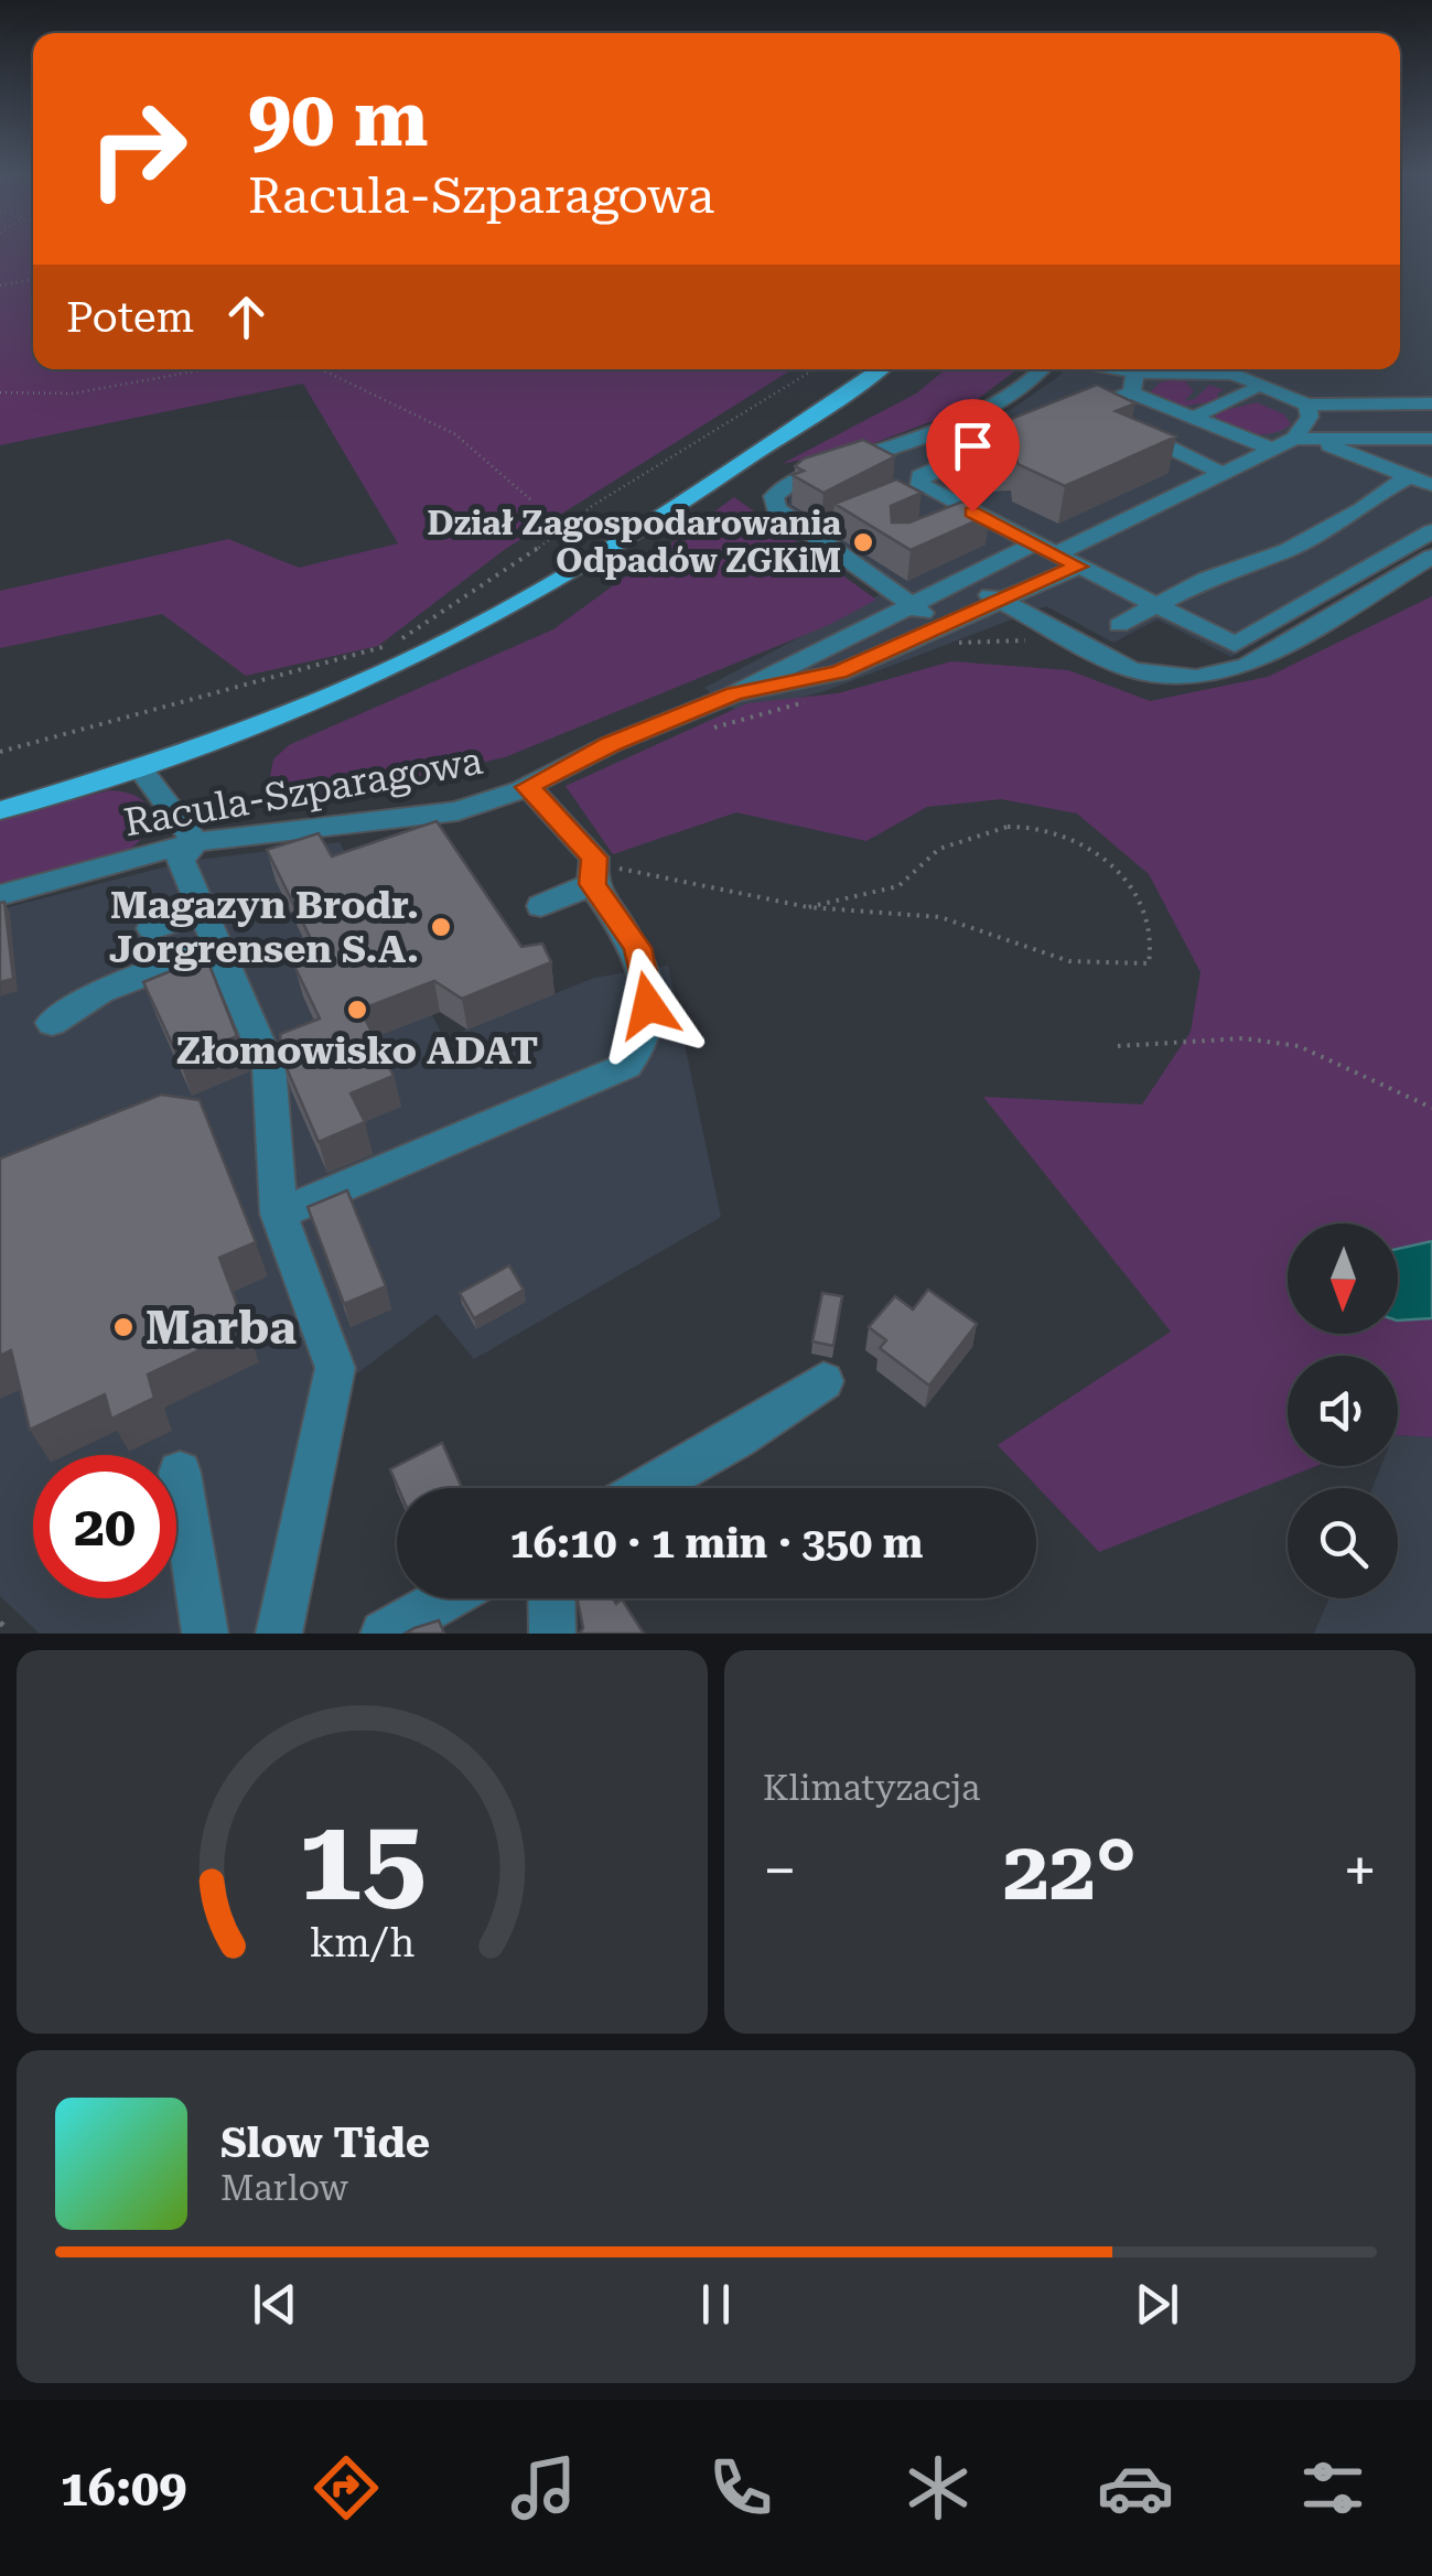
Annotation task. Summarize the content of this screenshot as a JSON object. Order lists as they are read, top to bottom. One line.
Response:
{"streets":{"street":["Racula-Szparagowa"]},"places":["Dział Zagospodarowania Odpadów ZGKiM","Magazyn Brodr. Jorgrensen S.A.","Złomowisko ADAT","Marba"],"north":"bottom","page":{"turn":["90 m","Racula-Szparagowa"],"then":"Potem","limit":"20","trip":"16:10 · 1 min · 350 m","tile":"Klimatyzacja","heat":["−","22°","+"],"song":["Slow Tide","Marlow"],"tabs":"16:09","gauge":["15","km/h"]}}
